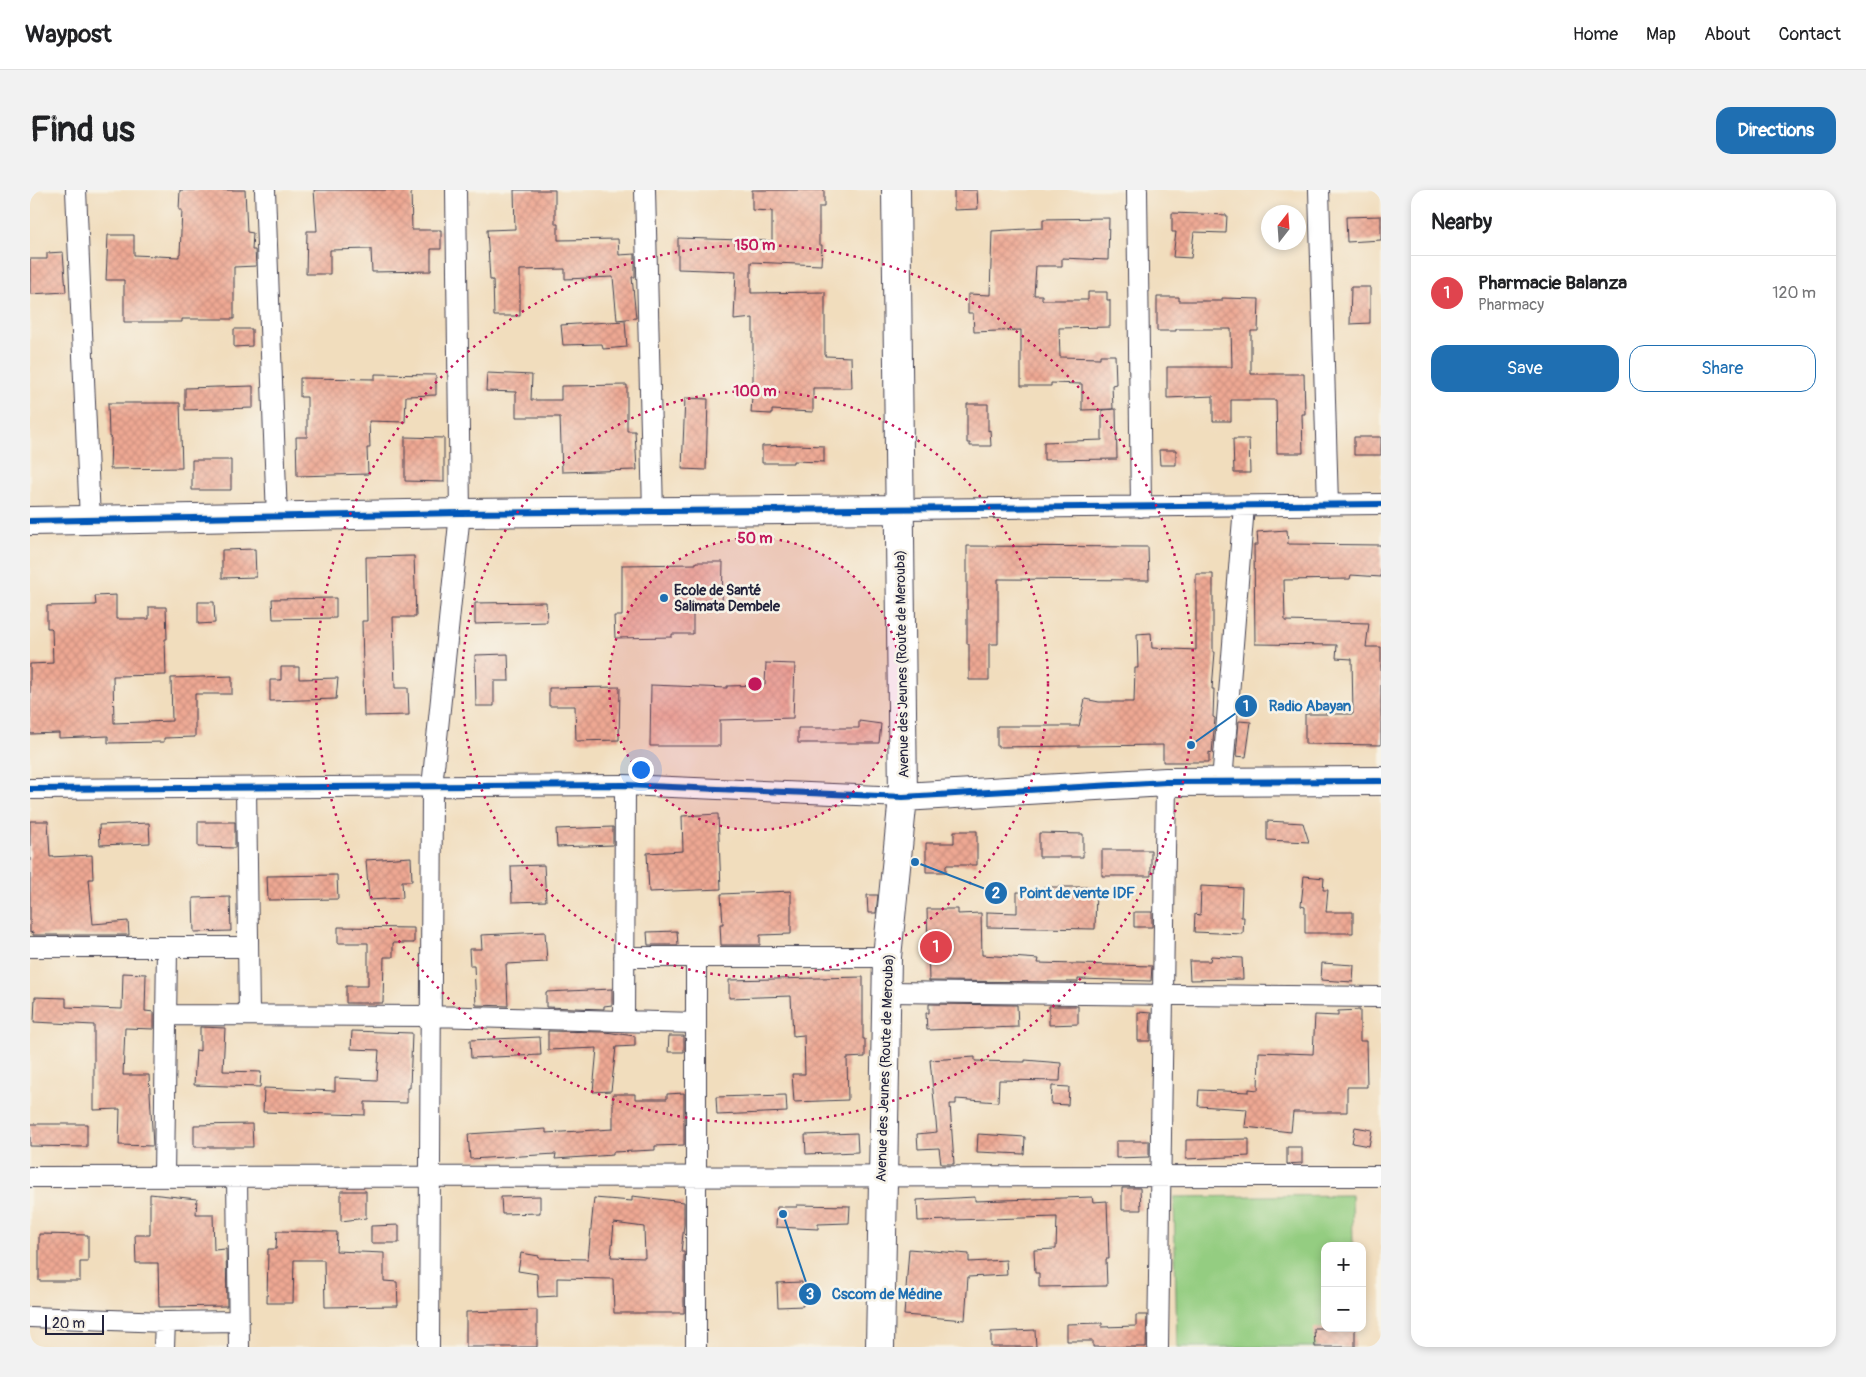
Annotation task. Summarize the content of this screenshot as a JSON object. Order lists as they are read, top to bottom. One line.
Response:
{"streets":{"street":["Avenue des Jeunes (Route de Merouba)"]},"places":["Ecole de Santé Salimata Dembele","Radio Abayan","Point de vente IDF","Cscom de Médine"],"scale_bar":"20 m","north":"top","page":{"header":"Waypost","nav":["Home","Map","About","Contact"],"buttons":["Directions",["Save","Share"]],"title":"Find us","heading":"Nearby","list":[{"mark":"1","name":"Pharmacie Balanza","note":"Pharmacy","value":"120 m"}],"pins":"1","map_buttons":["+","−"],"scale":"20 m"},"rings":["150 m","100 m","50 m"]}
